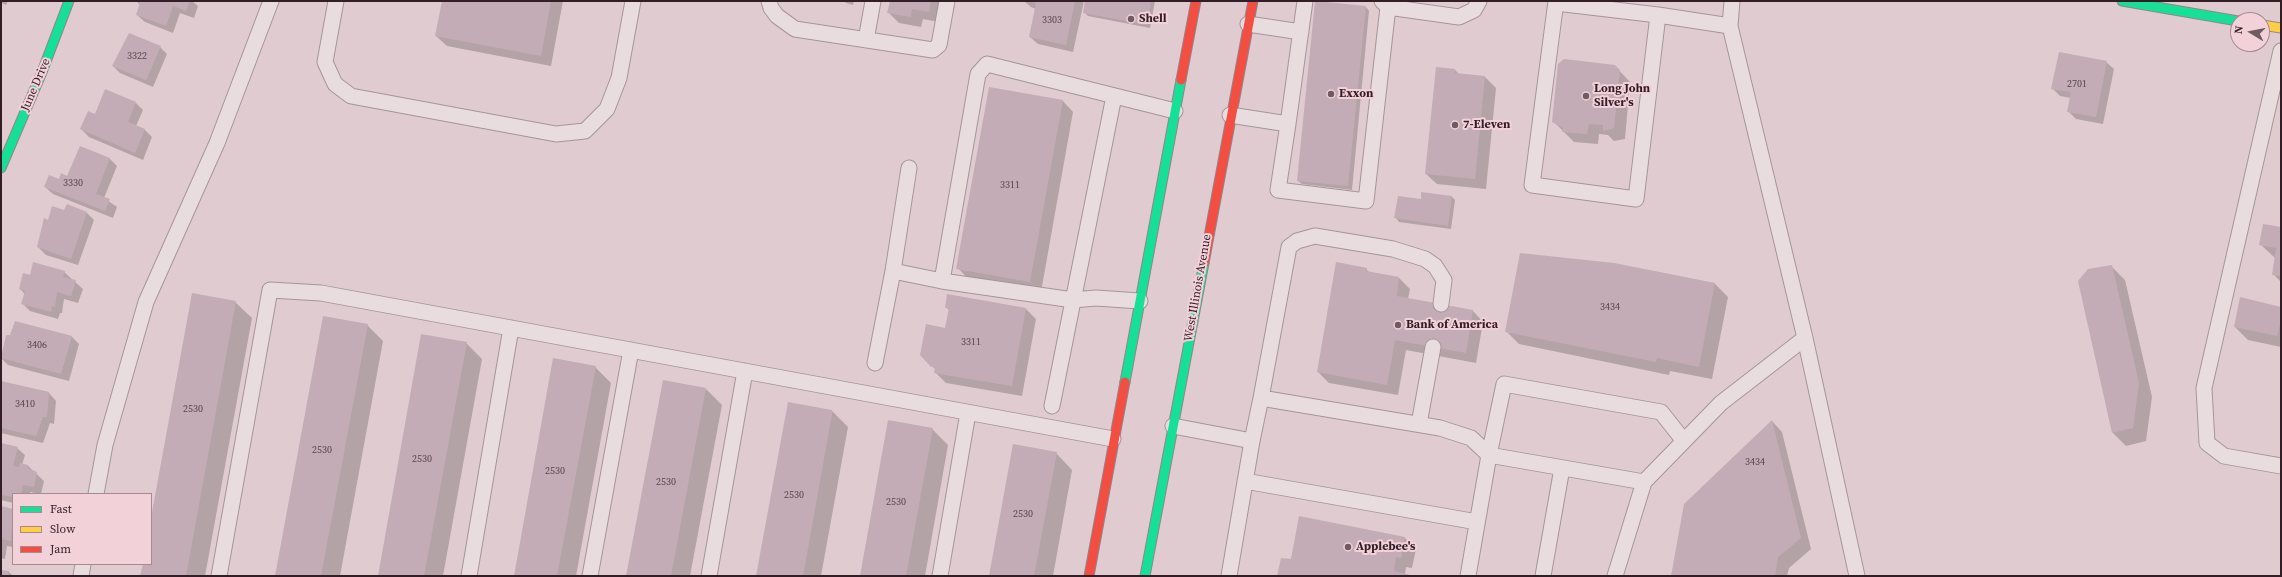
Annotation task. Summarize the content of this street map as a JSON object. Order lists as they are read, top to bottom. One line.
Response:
{"streets":{"main road":["June Drive","West Illinois Avenue"]},"places":["Shell","Exxon","Long John Silver's","7-Eleven","Bank of America","Applebee's"],"house_numbers":["3303","3322","2701","3330","3311","3434","3311","3406","3410","2530","2530","2530","3434","2530","2530","2530","2530","2530"],"legend":["Fast","Slow","Jam"],"north":"left"}
